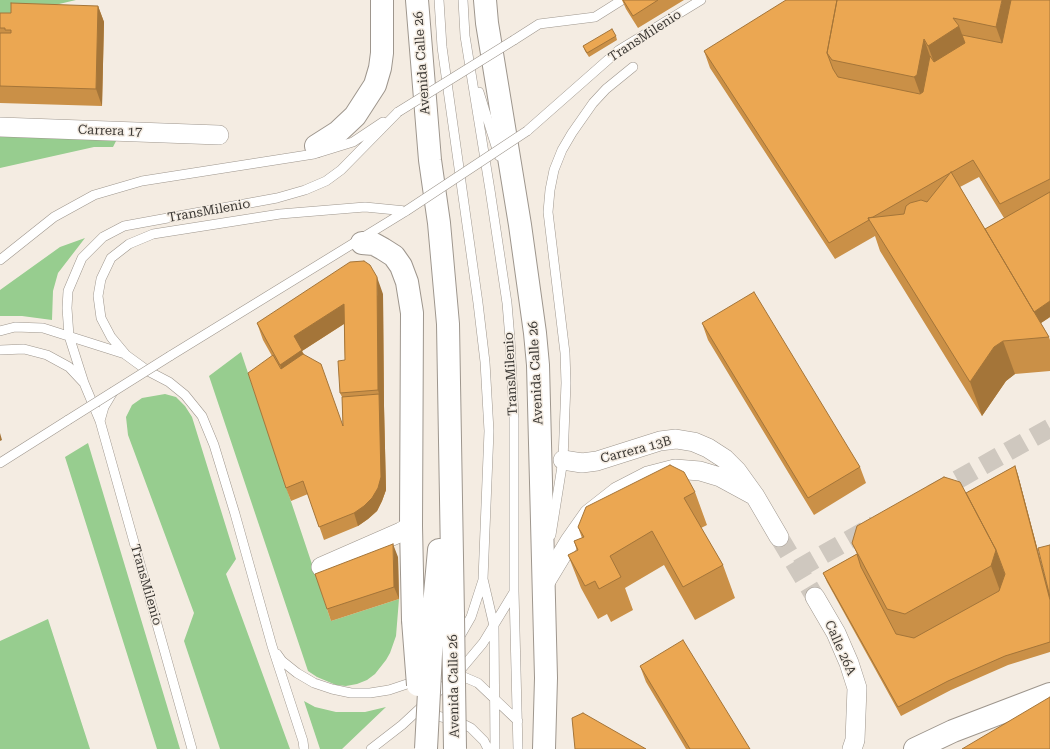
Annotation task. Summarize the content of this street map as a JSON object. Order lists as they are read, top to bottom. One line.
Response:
{"streets":{"main road":["Avenida Calle 26"],"street":["Carrera 17","Carrera 13B","Calle 26A"],"lane":["TransMilenio"]},"crossings":[["TransMilenio","Avenida Calle 26"]]}
